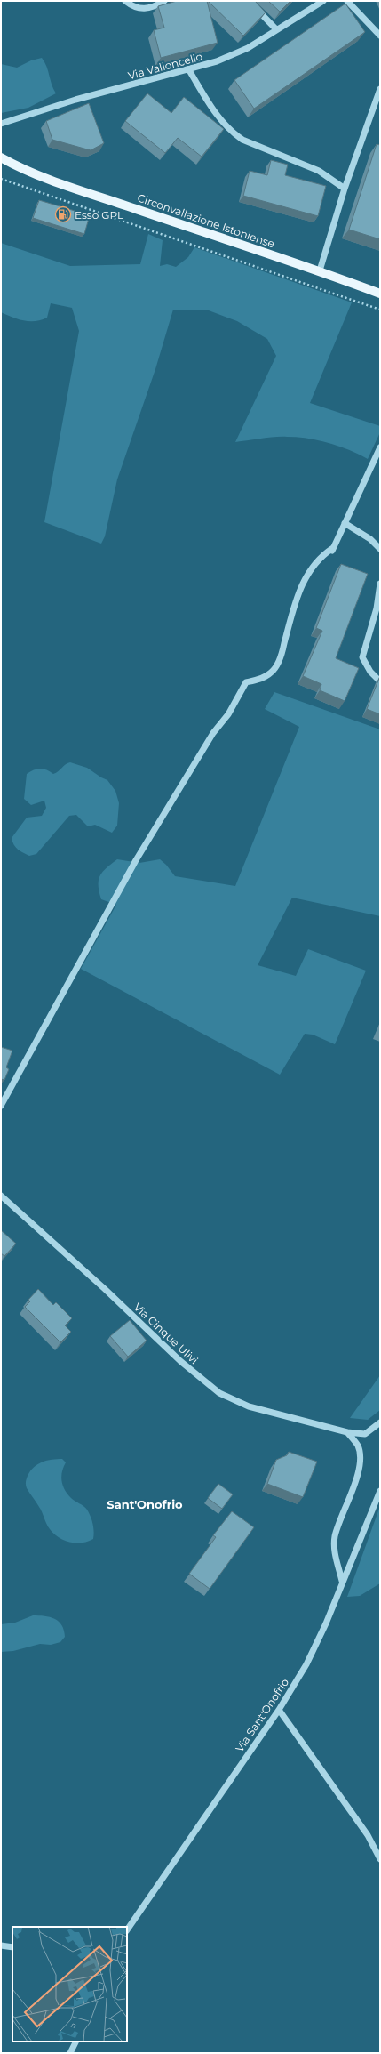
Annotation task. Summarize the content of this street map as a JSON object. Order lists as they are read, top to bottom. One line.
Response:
{"streets":{"main road":["Circonvallazione Istoniense"],"street":["Via Valloncello","Via Cinque Ulivi","Via Sant'Onofrio"]},"districts":["Sant'Onofrio"],"places":{"fuel station":["Esso GPL"]}}
